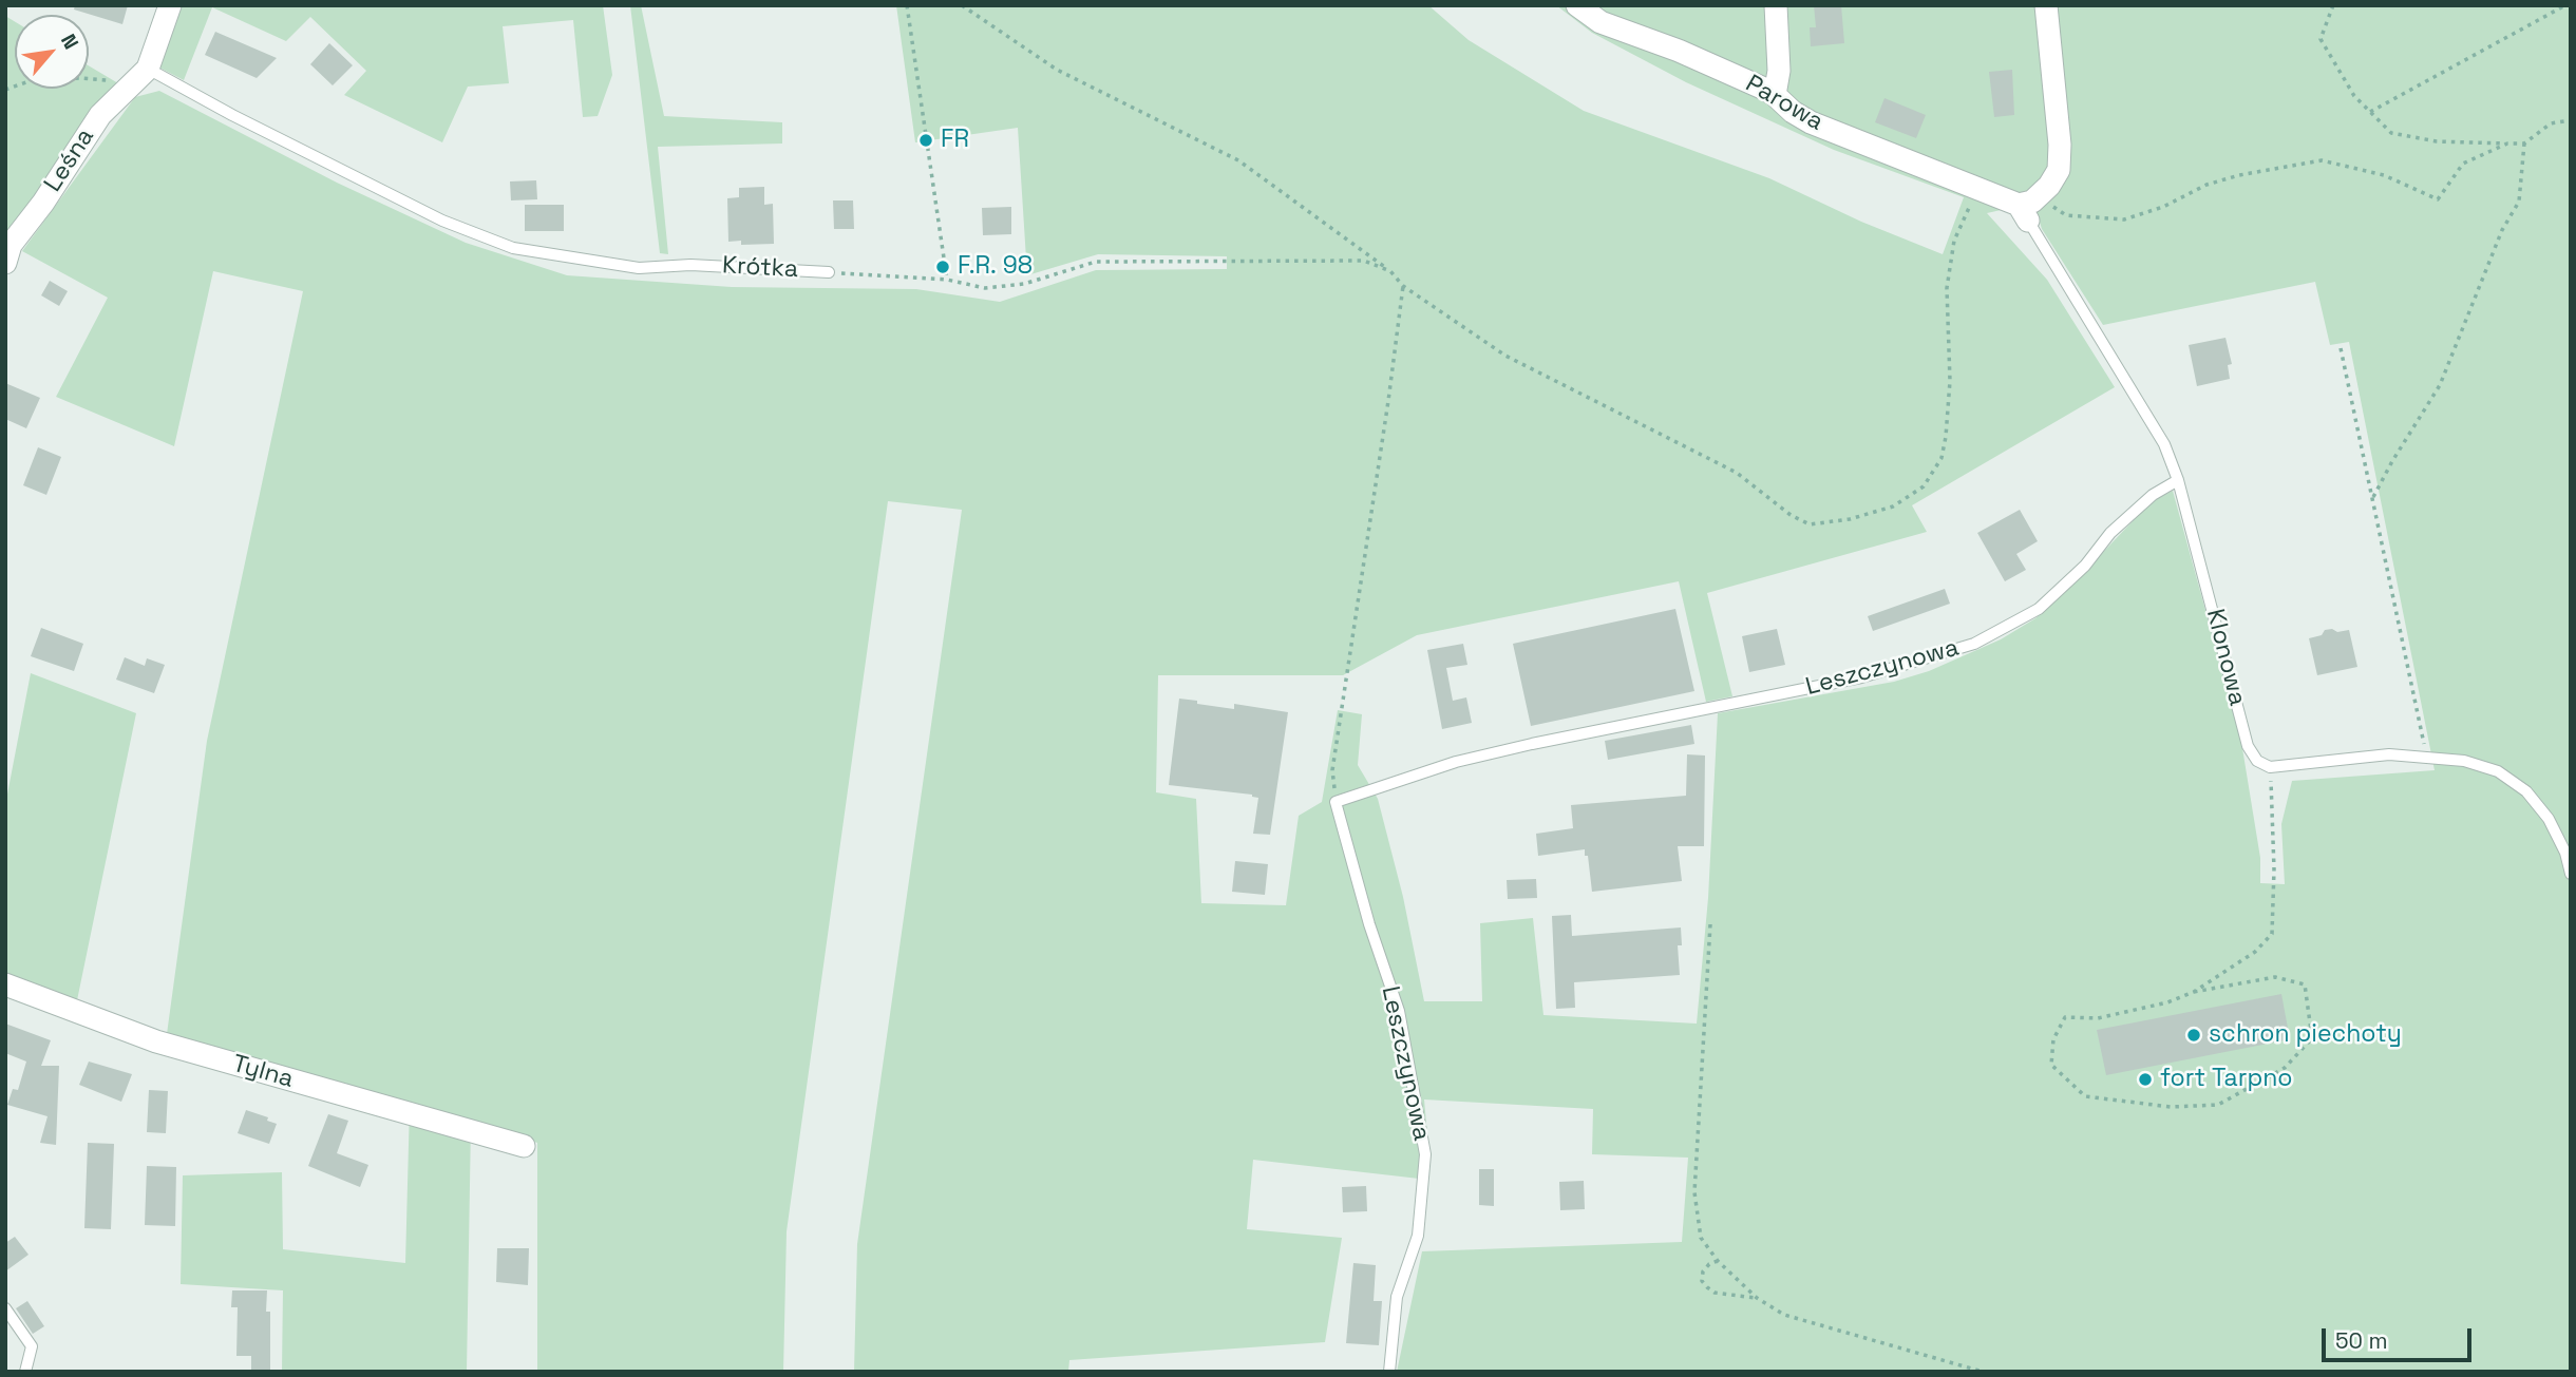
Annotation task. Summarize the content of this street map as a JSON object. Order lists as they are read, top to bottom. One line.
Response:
{"streets":{"street":["Parowa","Leśna","Tylna"],"lane":["Krótka","Klonowa","Leszczynowa"]},"crossings":[["Parowa","Klonowa"],["Leśna","Krótka"],["Klonowa","Leszczynowa"]],"places":["FR","F.R. 98","schron piechoty","fort Tarpno"],"scale_bar":"50 m","north":"top right"}
